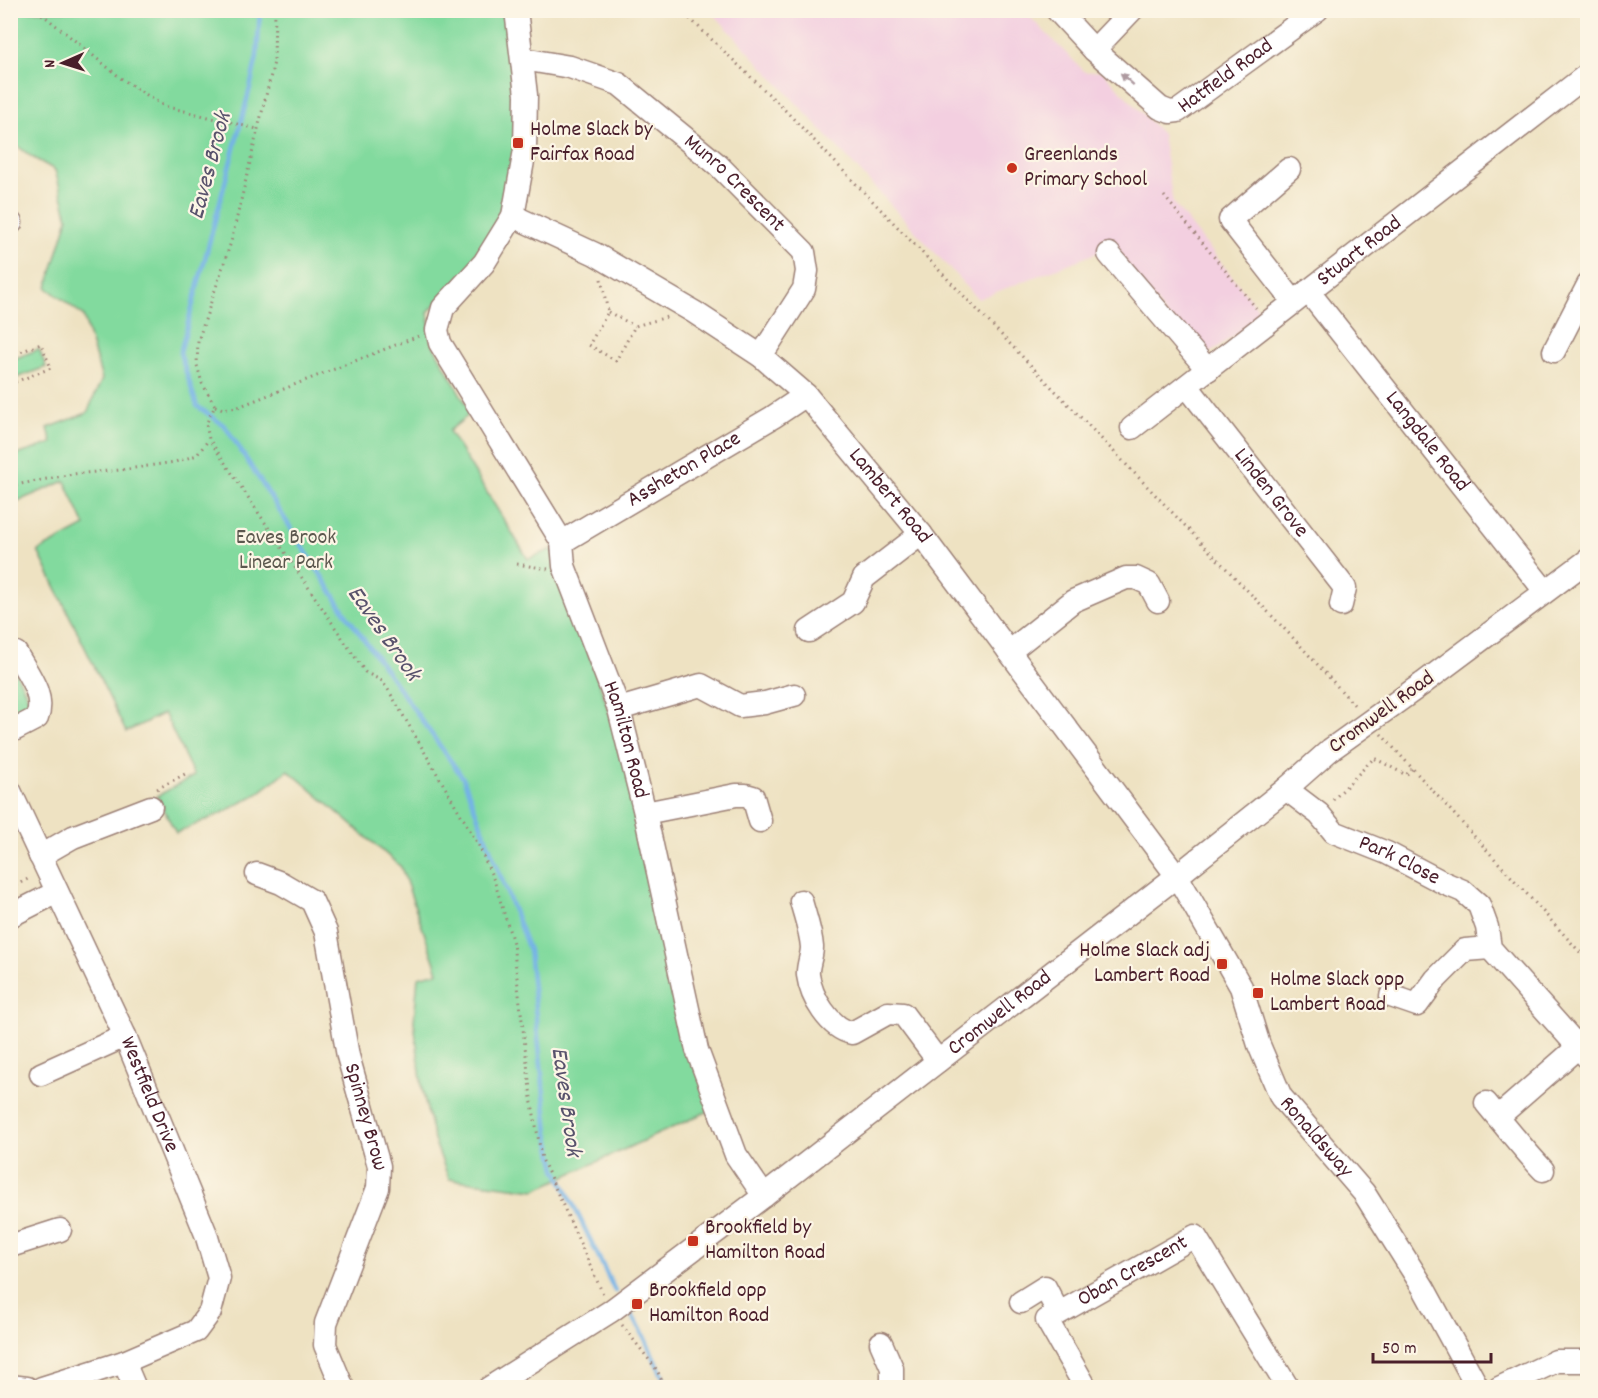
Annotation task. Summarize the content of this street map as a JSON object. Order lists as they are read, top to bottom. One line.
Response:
{"streets":{"street":["Hatfield Road","Munro Crescent","Stuart Road","Langdale Road","Assheton Place","Linden Grove","Lambert Road","Cromwell Road","Hamilton Road","Park Close","Westfield Drive","Spinney Brow","Ronaldsway","Oban Crescent"]},"crossings":[["Munro Crescent","Lambert Road"],["Stuart Road","Langdale Road"],["Stuart Road","Linden Grove"],["Langdale Road","Cromwell Road"],["Assheton Place","Lambert Road"],["Assheton Place","Hamilton Road"],["Lambert Road","Cromwell Road"],["Lambert Road","Ronaldsway"],["Cromwell Road","Hamilton Road"],["Cromwell Road","Park Close"],["Cromwell Road","Ronaldsway"]],"one_way":["Hatfield Road"],"water":["Eaves Brook"],"parks":["Eaves Brook Linear Park"],"places":{"transit":["Holme Slack by Fairfax Road","Holme Slack adj Lambert Road","Holme Slack opp Lambert Road","Brookfield by Hamilton Road","Brookfield opp Hamilton Road"],"other":["Greenlands Primary School"]},"scale_bar":"50 m","north":"left"}
